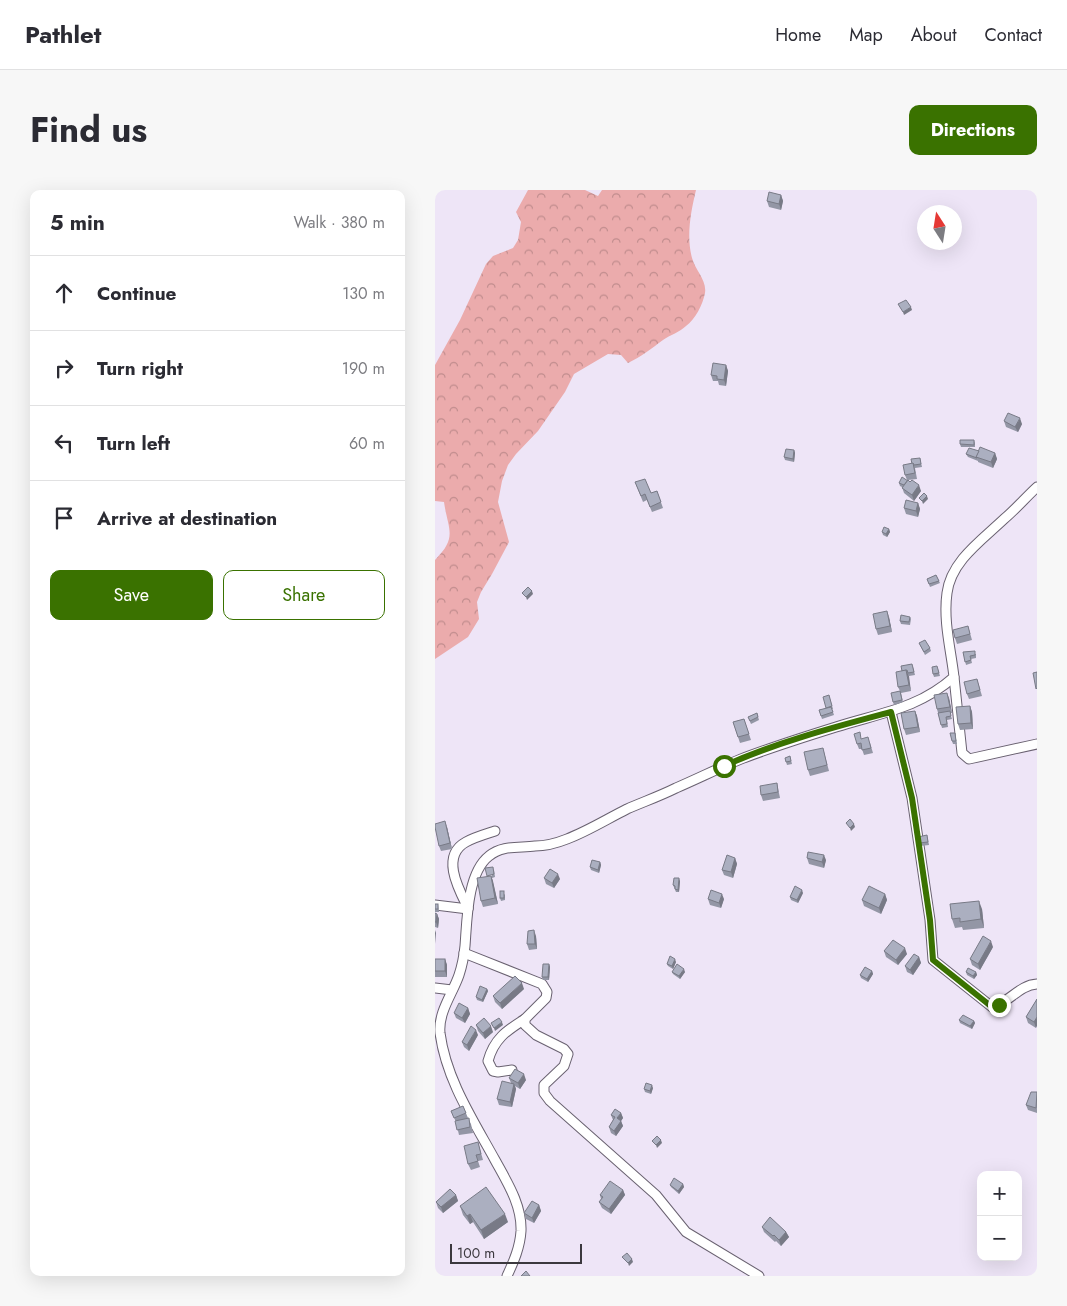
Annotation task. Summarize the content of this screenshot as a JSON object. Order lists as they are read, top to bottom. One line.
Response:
{"scale_bar":"100 m","north":"top","page":{"header":"Pathlet","nav":["Home","Map","About","Contact"],"title":"Find us","buttons":["Directions",["Save","Share"]],"heading":["5 min","Walk · 380 m"],"list":[["Continue","130 m"],["Turn right","190 m"],["Turn left","60 m"],"Arrive at destination"],"map_buttons":["+","−"],"scale":"100 m"}}
